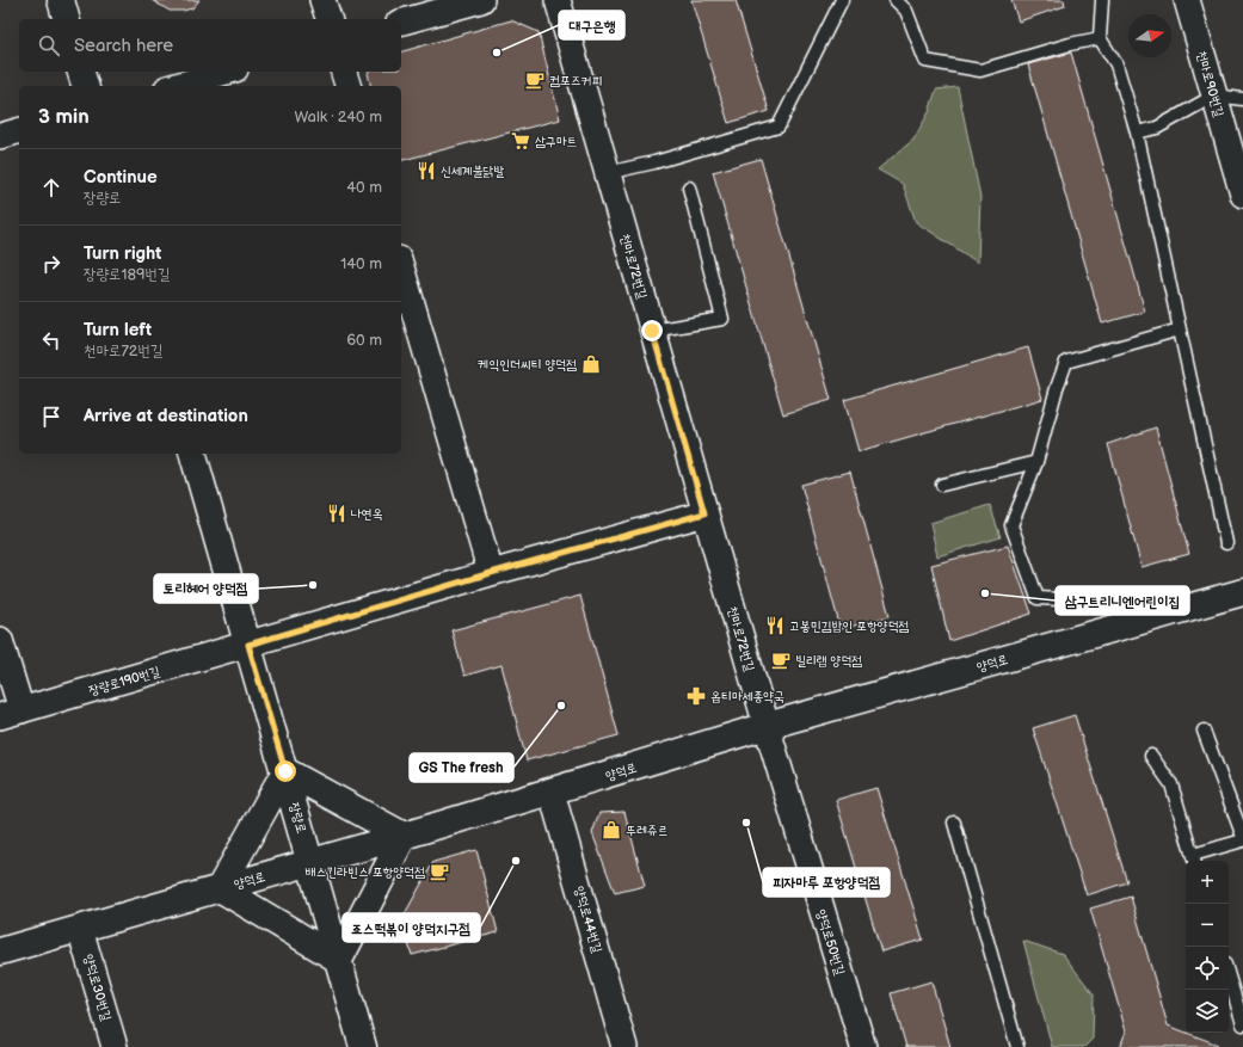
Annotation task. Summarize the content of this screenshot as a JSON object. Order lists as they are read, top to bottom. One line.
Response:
{"streets":{"street":["천마로90번길","천마로72번길","양덕로","장량로190번길","장량로","양덕로44번길","양덕로50번길","양덕로30번길"]},"crossings":[["천마로72번길","양덕로"],["천마로72번길","장량로190번길"],["천마로72번길","양덕로50번길"],["양덕로","장량로"],["양덕로","양덕로44번길"],["양덕로","양덕로50번길"],["양덕로","양덕로30번길"],["장량로190번길","장량로"]],"places":{"other":["대구은행","토리헤어 양덕점","삼구트리니엔어린이집","GS The fresh","피자마루 포항양덕점","죠스떡볶이 양덕지구점"],"cafe":["컴포즈커피","빌리랩 양덕점","배스킨라빈스 포항양덕점"],"supermarket":["삼구마트"],"restaurant":["신세계불닭발","나연옥","고봉민김밥인 포항양덕점"],"shop":["케익인더씨티 양덕점","뚜레쥬르"],"pharmacy":["옵티마세종약국"]},"north":"right","page":{"search":"Search here","heading":["3 min","Walk · 240 m"],"list":[["Continue","장량로","40 m"],["Turn right","장량로189번길","140 m"],["Turn left","천마로72번길","60 m"],"Arrive at destination"],"map_buttons":["+","−"]}}
